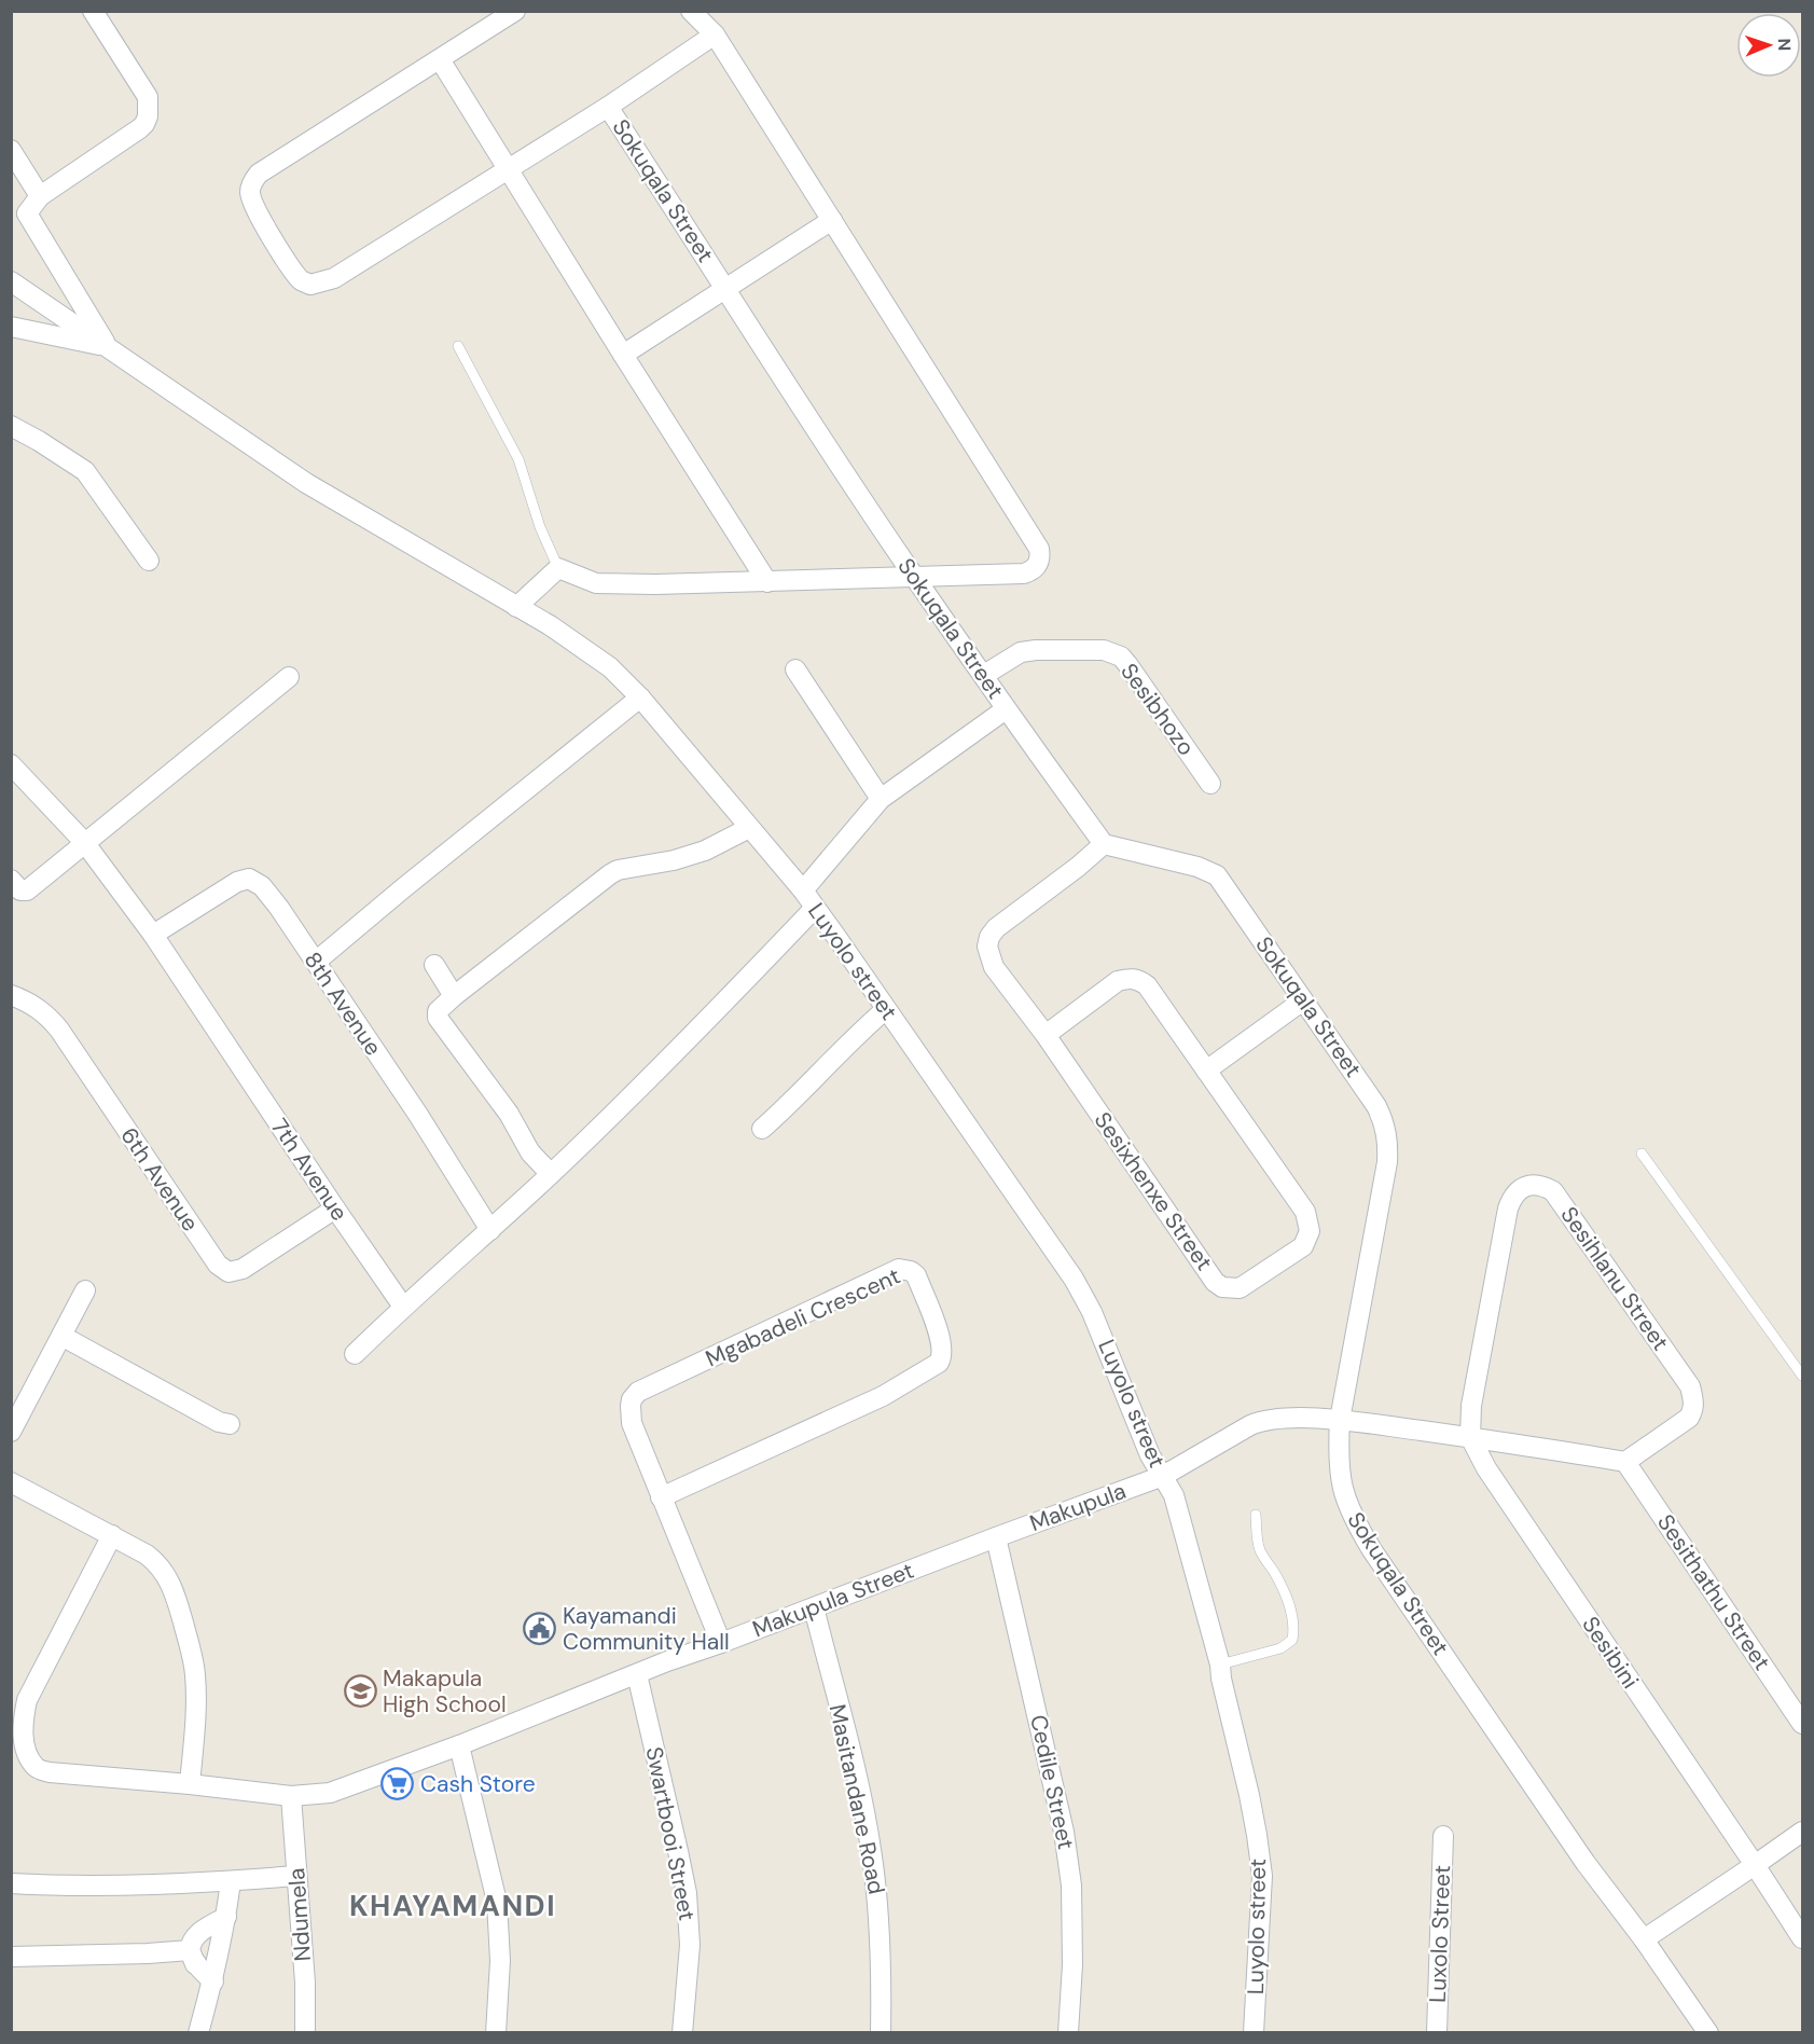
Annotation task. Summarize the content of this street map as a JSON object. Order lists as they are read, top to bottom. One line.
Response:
{"streets":{"street":["Sokuqala Street","Sesibhozo","Luyolo street","8th Avenue","7th Avenue","6th Avenue","Sesixhenxe Street","Sesihlanu Street","Mgabadeli Crescent","Makupula","Sesithathu Street","Makupula Street","Sesibini","Cedile Street","Masitandane Road","Swartbooi Street","Ndumela","Luxolo Street"]},"crossings":[["Sokuqala Street","Sesibhozo"],["Sokuqala Street","Sesixhenxe Street"],["Sokuqala Street","Makupula"],["Luyolo street","Makupula"],["8th Avenue","7th Avenue"],["7th Avenue","6th Avenue"],["Sesihlanu Street","Sesithathu Street"],["Sesihlanu Street","Sesibini"],["Mgabadeli Crescent","Makupula Street"],["Makupula","Makupula Street"],["Makupula","Cedile Street"],["Makupula Street","Cedile Street"],["Makupula Street","Masitandane Road"],["Makupula Street","Swartbooi Street"],["Makupula Street","Ndumela"]],"districts":["KHAYAMANDI"],"places":{"public building":["Kayamandi Community Hall"],"school or university":["Makapula High School"],"supermarket":["Cash Store"]},"north":"right"}
